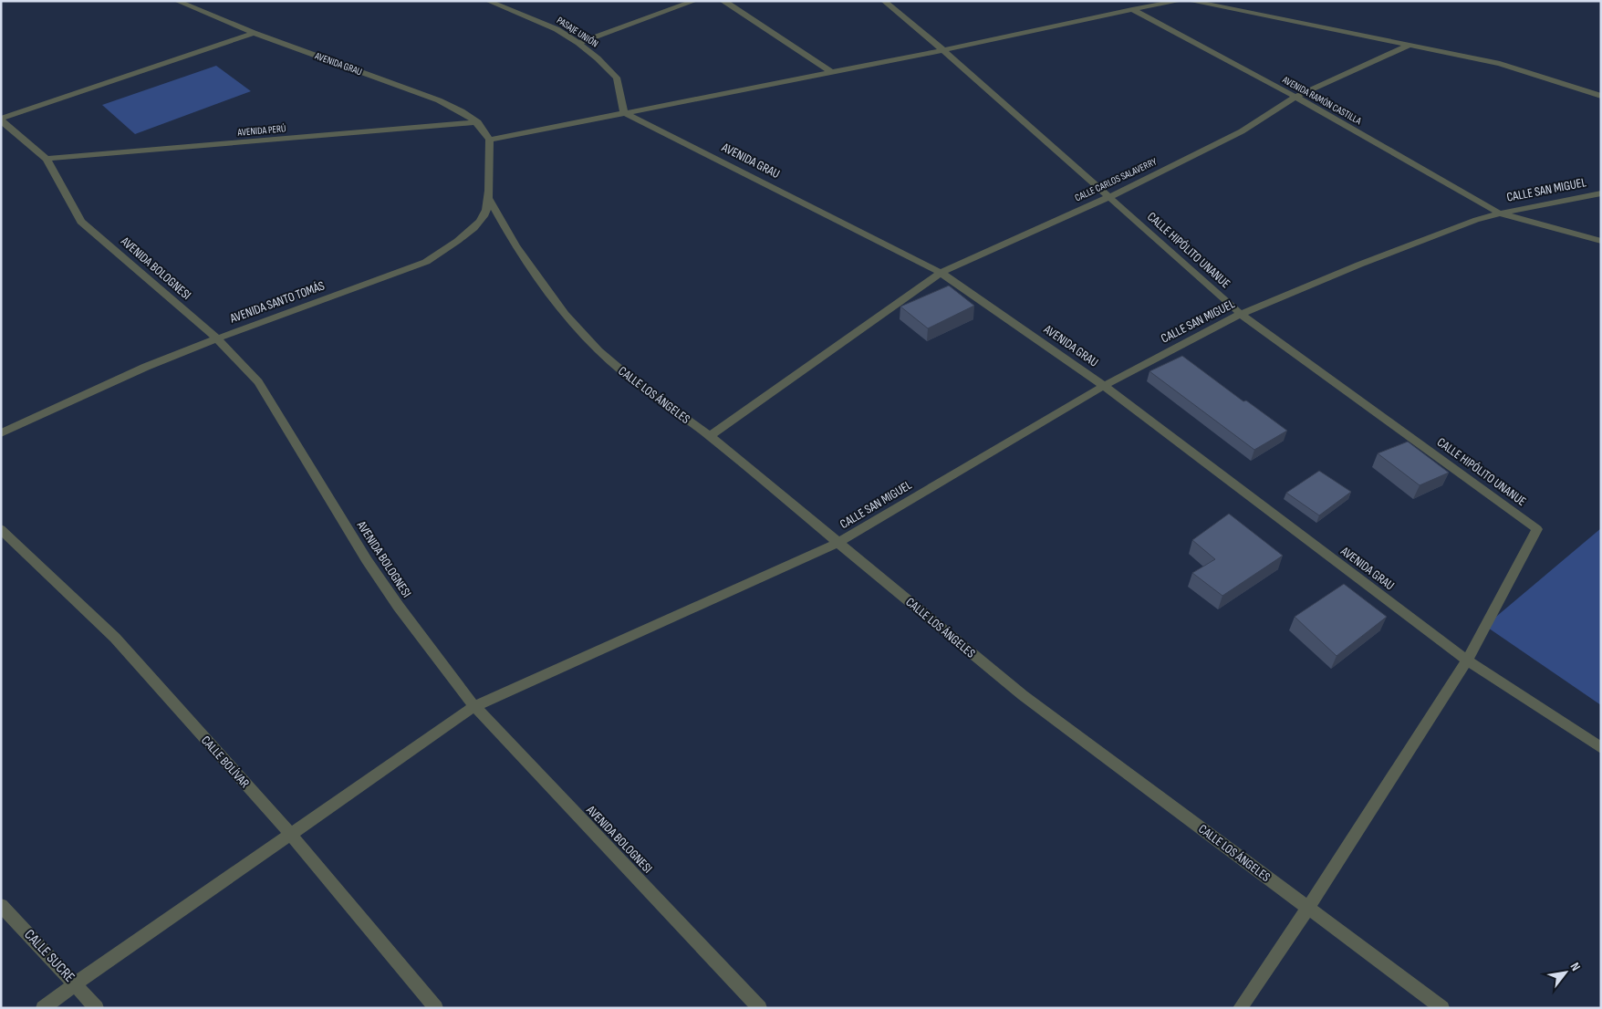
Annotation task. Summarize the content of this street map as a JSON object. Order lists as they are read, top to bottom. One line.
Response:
{"streets":{"street":["PASAJE UNIÓN","AVENIDA GRAU","AVENIDA RAMÓN CASTILLA","AVENIDA PERÚ","CALLE CARLOS SALAVERRY","CALLE SAN MIGUEL","CALLE HIPÓLITO UNANUE","AVENIDA BOLOGNESI","AVENIDA SANTO TOMÁS","CALLE LOS ÁNGELES","CALLE BOLÍVAR","CALLE SUCRE"]},"crossings":[["PASAJE UNIÓN","AVENIDA GRAU"],["AVENIDA GRAU","AVENIDA PERÚ"],["AVENIDA GRAU","CALLE CARLOS SALAVERRY"],["AVENIDA GRAU","CALLE SAN MIGUEL"],["AVENIDA GRAU","CALLE HIPÓLITO UNANUE"],["AVENIDA GRAU","AVENIDA SANTO TOMÁS"],["AVENIDA RAMÓN CASTILLA","CALLE CARLOS SALAVERRY"],["AVENIDA RAMÓN CASTILLA","CALLE SAN MIGUEL"],["AVENIDA PERÚ","AVENIDA BOLOGNESI"],["CALLE CARLOS SALAVERRY","CALLE HIPÓLITO UNANUE"],["CALLE CARLOS SALAVERRY","CALLE LOS ÁNGELES"],["CALLE SAN MIGUEL","CALLE HIPÓLITO UNANUE"],["CALLE SAN MIGUEL","AVENIDA BOLOGNESI"],["CALLE SAN MIGUEL","CALLE LOS ÁNGELES"],["CALLE SAN MIGUEL","CALLE BOLÍVAR"],["CALLE SAN MIGUEL","CALLE SUCRE"],["AVENIDA BOLOGNESI","AVENIDA SANTO TOMÁS"],["AVENIDA SANTO TOMÁS","CALLE LOS ÁNGELES"]],"north":"top right"}
